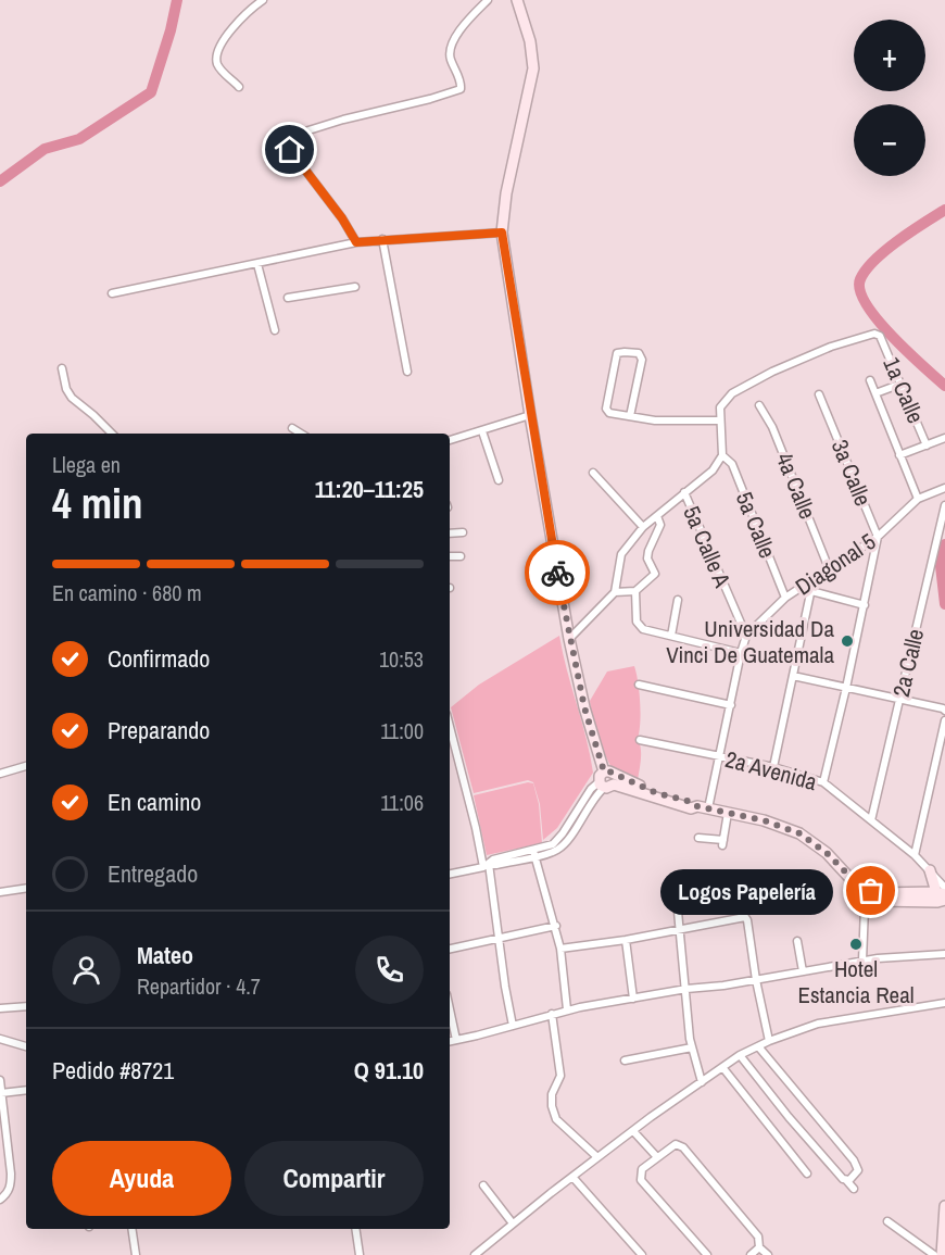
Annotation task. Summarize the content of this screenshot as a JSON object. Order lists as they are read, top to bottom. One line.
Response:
{"streets":{"street":["1a Calle","3a Calle","4a Calle","5a Calle","5a Calle A","Diagonal 5","2a Calle","2a Avenida"]},"crossings":[["3a Calle","Diagonal 5"],["4a Calle","Diagonal 5"],["5a Calle","Diagonal 5"],["5a Calle A","Diagonal 5"],["Diagonal 5","2a Avenida"],["2a Calle","2a Avenida"]],"places":["Universidad Da Vinci De Guatemala","Logos Papelería","Hotel Estancia Real"],"page":{"map_buttons":["+","−"],"heading":["4 min","Llega en","11:20–11:25"],"panel":["Mateo","Repartidor · 4.7","Pedido #8721","Q 91.10"],"bar":"En camino · 680 m","list":[["Confirmado","10:53"],["Preparando","11:00"],["En camino","11:06"],"Entregado"],"bubble":"Logos Papelería","buttons":["Ayuda","Compartir"]}}
